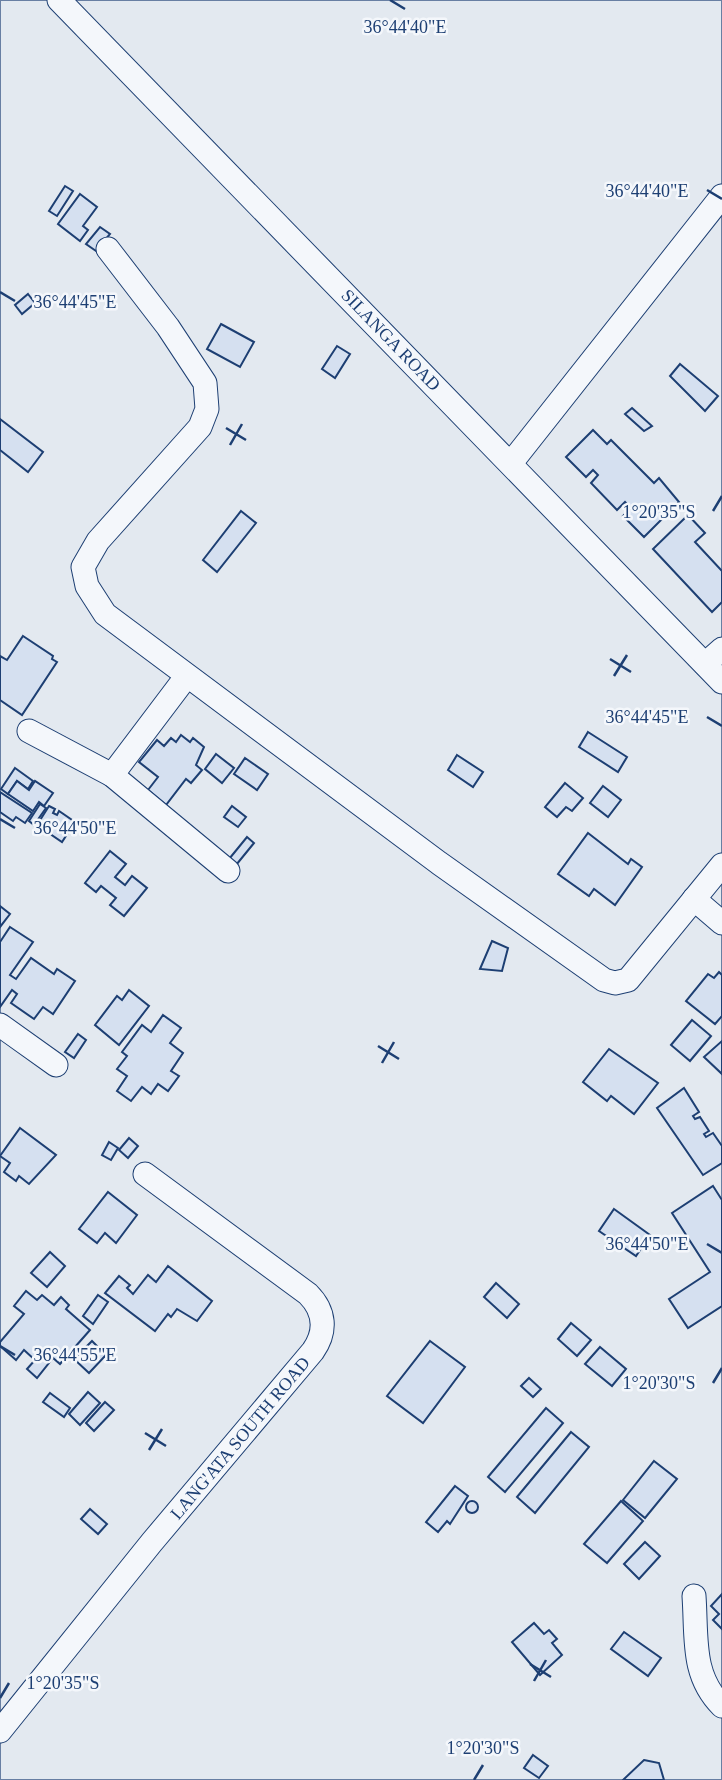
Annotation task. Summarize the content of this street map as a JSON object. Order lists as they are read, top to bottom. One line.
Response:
{"streets":{"street":["SILANGA ROAD","LANG'ATA SOUTH ROAD"]},"coordinates":["36°44'40\"E","36°44'45\"E","1°20'35\"S","36°44'50\"E","36°44'55\"E","1°20'30\"S"]}
